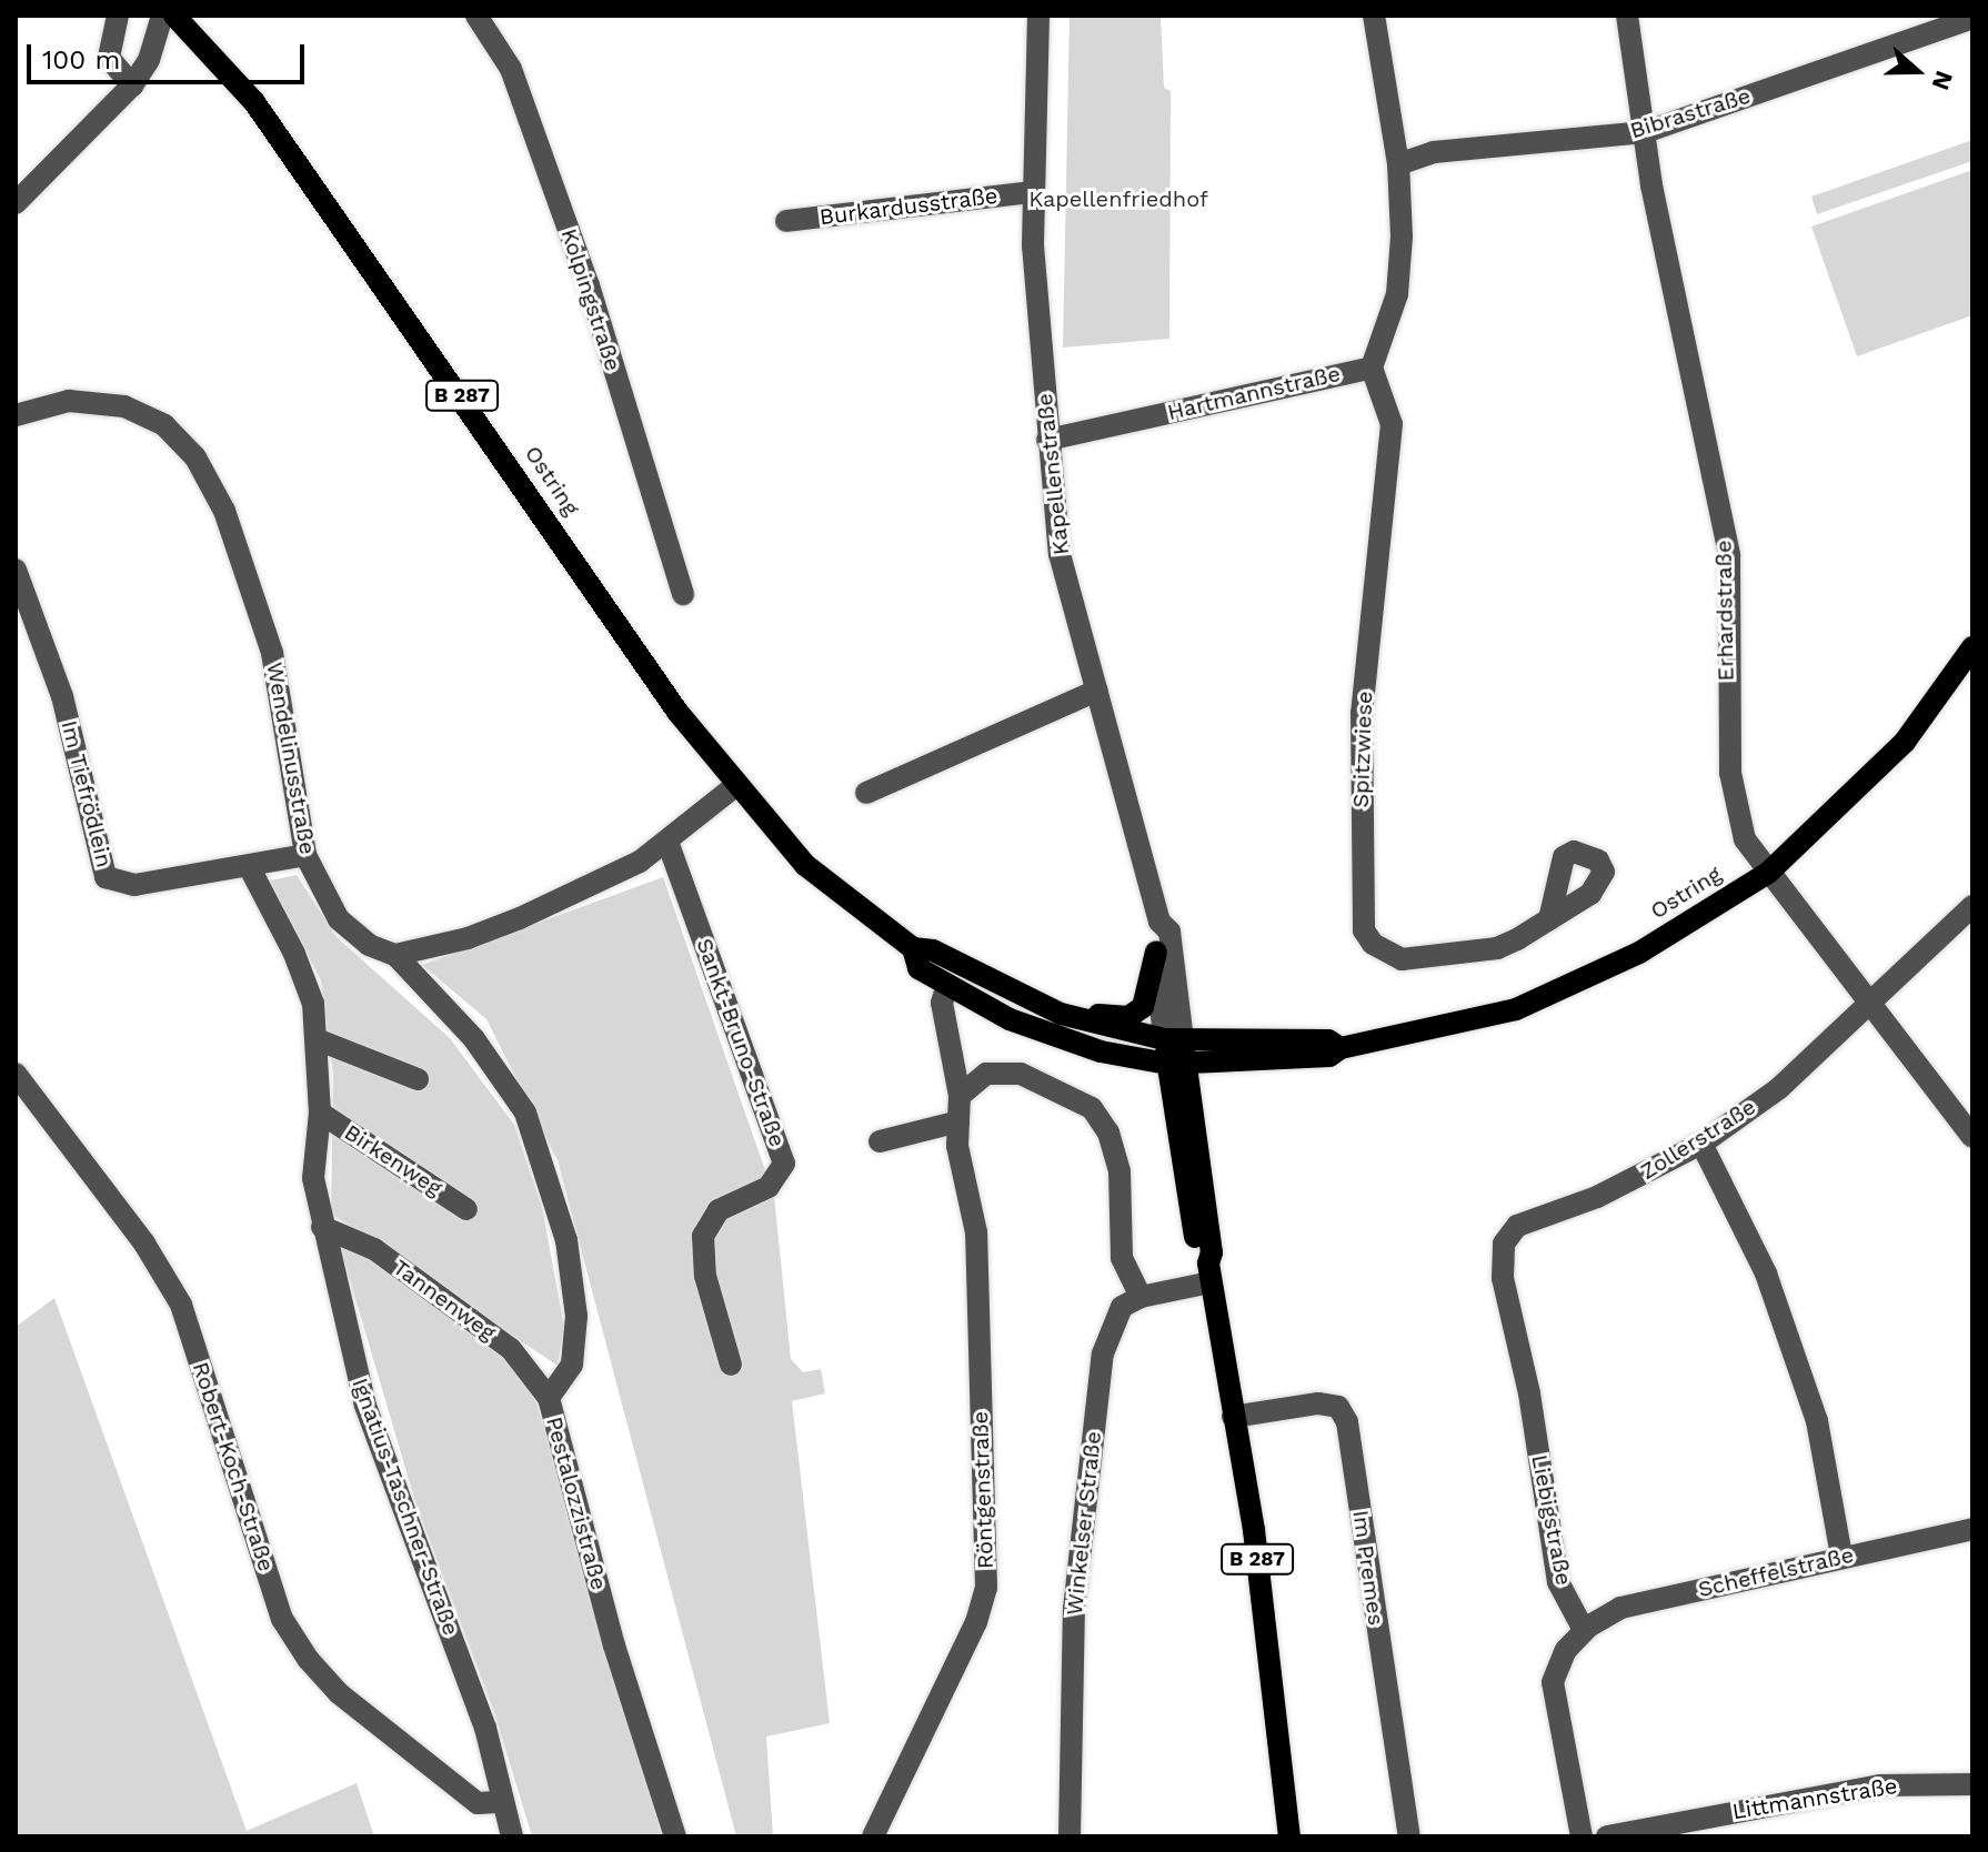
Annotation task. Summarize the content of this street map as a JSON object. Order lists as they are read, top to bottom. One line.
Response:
{"streets":{"main road":["B 287","Ostring"],"street":["Bibrastraße","Burkardusstraße","Kolpingstraße","Hartmannstraße","Kapellenstraße","Erhardstraße","Spitzwiese","Wendelinusstraße","Im Tiefrödlein","Sankt-Bruno-Straße","Zollerstraße","Birkenweg","Tannenweg","Robert-Koch-Straße","Röntgenstraße","Pestalozzistraße","Ignatius-Taschner-Straße","Liebigstraße","Winkelser Straße","Im Premes","Scheffelstraße","Littmannstraße"]},"crossings":[["Bibrastraße","Hartmannstraße"],["Bibrastraße","Erhardstraße"],["Burkardusstraße","Kapellenstraße"],["Hartmannstraße","Kapellenstraße"],["Hartmannstraße","Spitzwiese"],["B 287","Kapellenstraße"],["B 287","Ostring"],["B 287","Im Premes"],["Kapellenstraße","Ostring"],["Ostring","Erhardstraße"],["Ostring","Röntgenstraße"],["Erhardstraße","Zollerstraße"],["Wendelinusstraße","Im Tiefrödlein"],["Wendelinusstraße","Pestalozzistraße"],["Im Tiefrödlein","Ignatius-Taschner-Straße"],["Zollerstraße","Liebigstraße"],["Birkenweg","Ignatius-Taschner-Straße"],["Tannenweg","Pestalozzistraße"],["Tannenweg","Ignatius-Taschner-Straße"],["Robert-Koch-Straße","Ignatius-Taschner-Straße"],["Liebigstraße","Scheffelstraße"]],"parks":["Kapellenfriedhof"],"scale_bar":"100 m","north":"right"}
